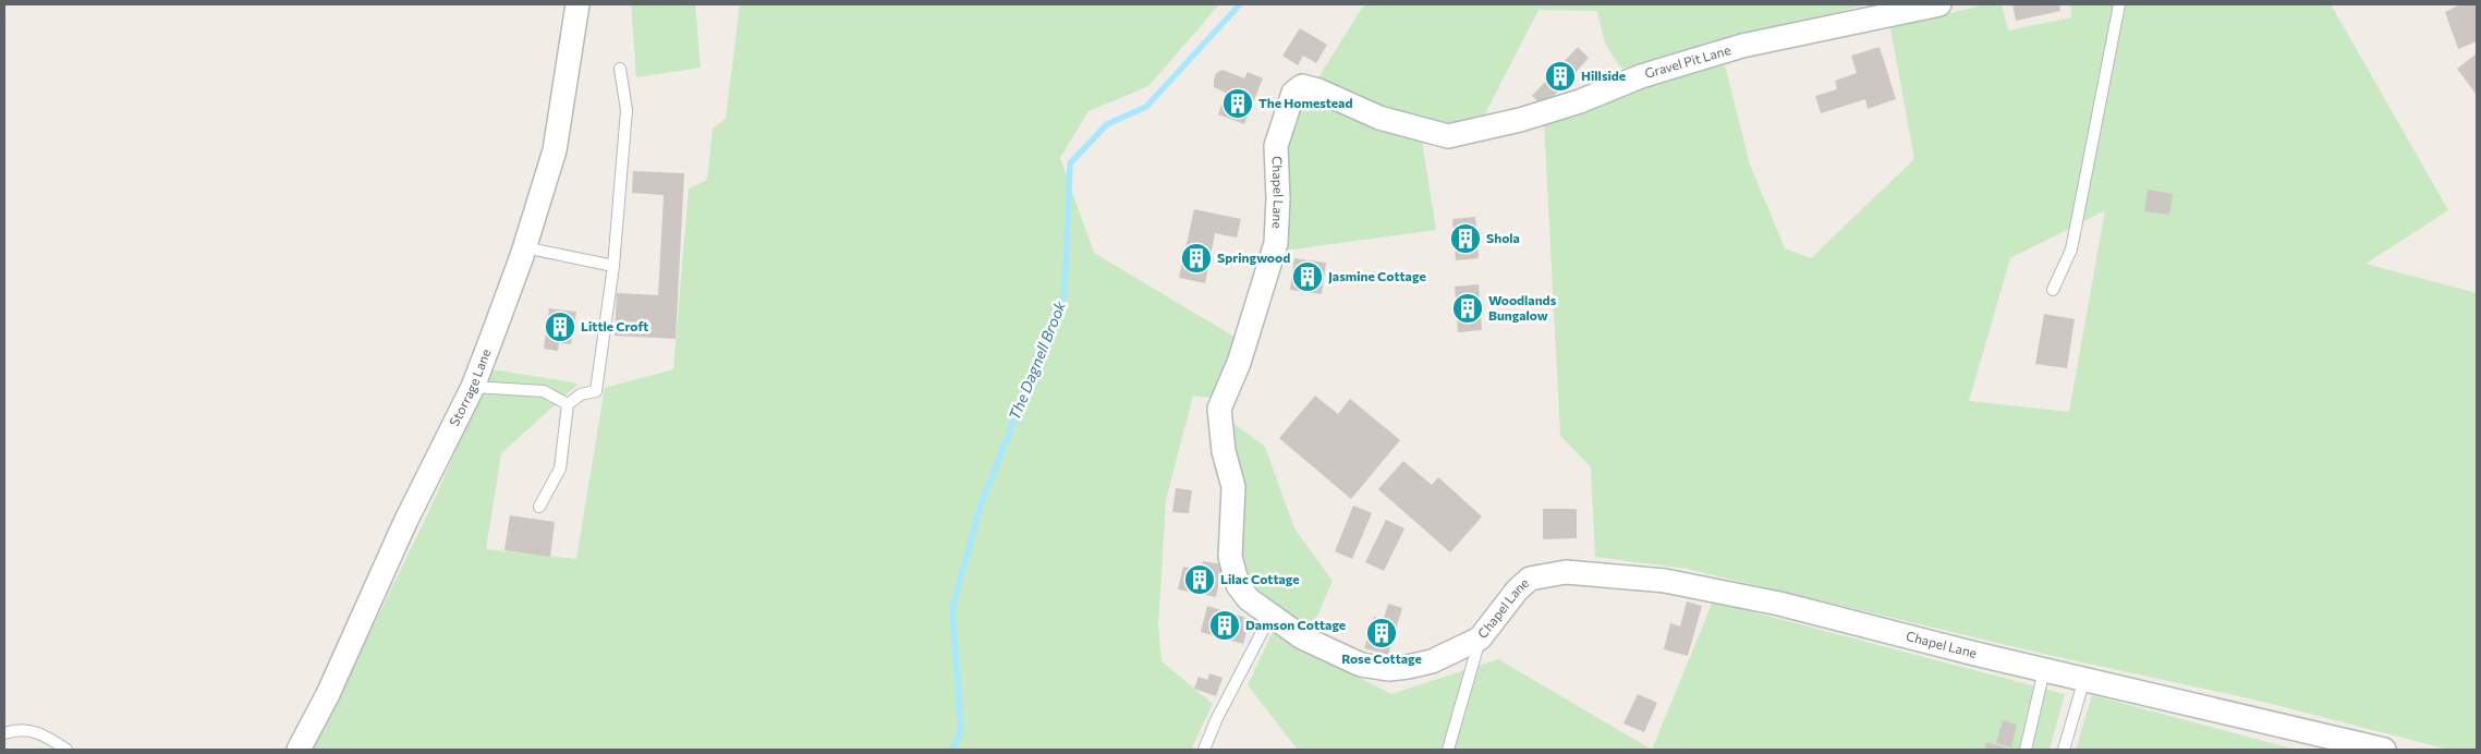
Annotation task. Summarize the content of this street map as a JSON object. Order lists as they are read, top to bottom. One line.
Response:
{"streets":{"street":["Gravel Pit Lane","Chapel Lane","Storrage Lane"]},"crossings":[["Gravel Pit Lane","Chapel Lane"]],"water":["The Dagnell Brook"],"places":{"building":["Hillside","The Homestead","Shola","Springwood","Jasmine Cottage","Woodlands Bungalow","Little Croft","Lilac Cottage","Damson Cottage","Rose Cottage"]}}
